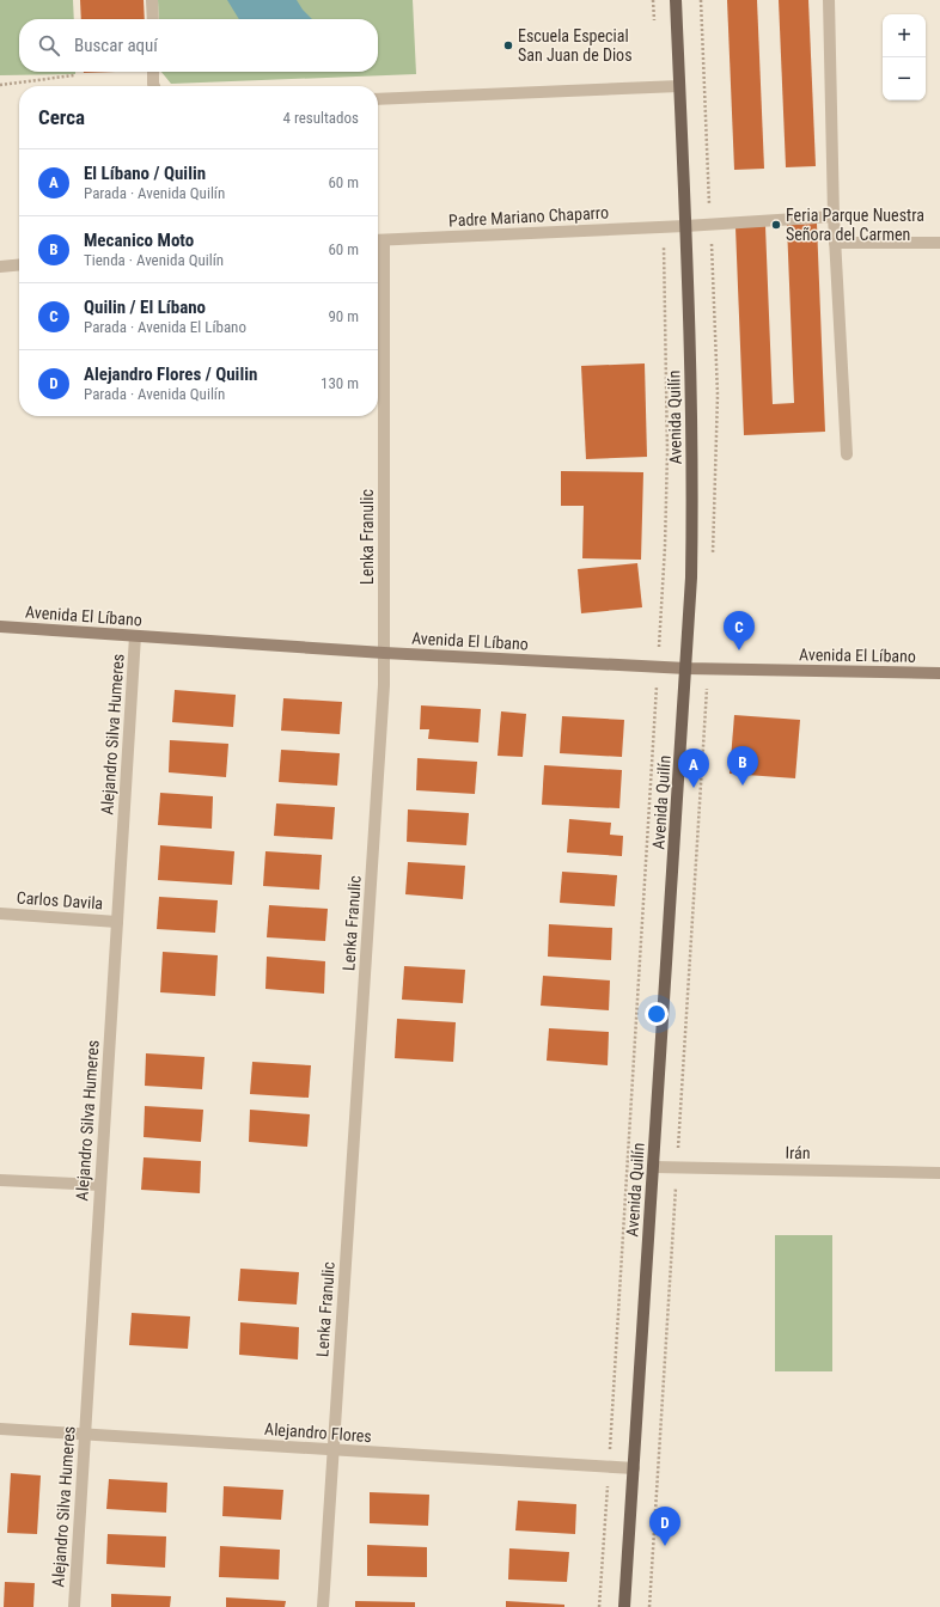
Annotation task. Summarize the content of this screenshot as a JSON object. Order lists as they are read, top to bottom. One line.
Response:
{"streets":{"main road":["Avenida Quilín","Avenida El Líbano"],"street":["Padre Mariano Chaparro","Lenka Franulic","Alejandro Silva Humeres","Carlos Davila","Irán","Alejandro Flores"]},"crossings":[["Padre Mariano Chaparro","Avenida Quilín"],["Padre Mariano Chaparro","Lenka Franulic"],["Avenida Quilín","Avenida El Líbano"],["Avenida Quilín","Irán"],["Avenida Quilín","Alejandro Flores"],["Lenka Franulic","Avenida El Líbano"],["Lenka Franulic","Alejandro Flores"],["Avenida El Líbano","Alejandro Silva Humeres"],["Alejandro Silva Humeres","Carlos Davila"],["Alejandro Silva Humeres","Alejandro Flores"]],"places":["Escuela Especial San Juan de Dios","Feria Parque Nuestra Señora del Carmen"],"page":{"map_buttons":["+","−"],"search":"Buscar aquí","heading":["Cerca","4 resultados"],"list":[{"mark":"A","name":"El Líbano / Quilin","note":"Parada · Avenida Quilín","value":"60 m"},{"mark":"B","name":"Mecanico Moto","note":"Tienda · Avenida Quilín","value":"60 m"},{"mark":"C","name":"Quilin / El Líbano","note":"Parada · Avenida El Líbano","value":"90 m"},{"mark":"D","name":"Alejandro Flores / Quilin","note":"Parada · Avenida Quilín","value":"130 m"}],"pins":["C","B","A","D"]}}
